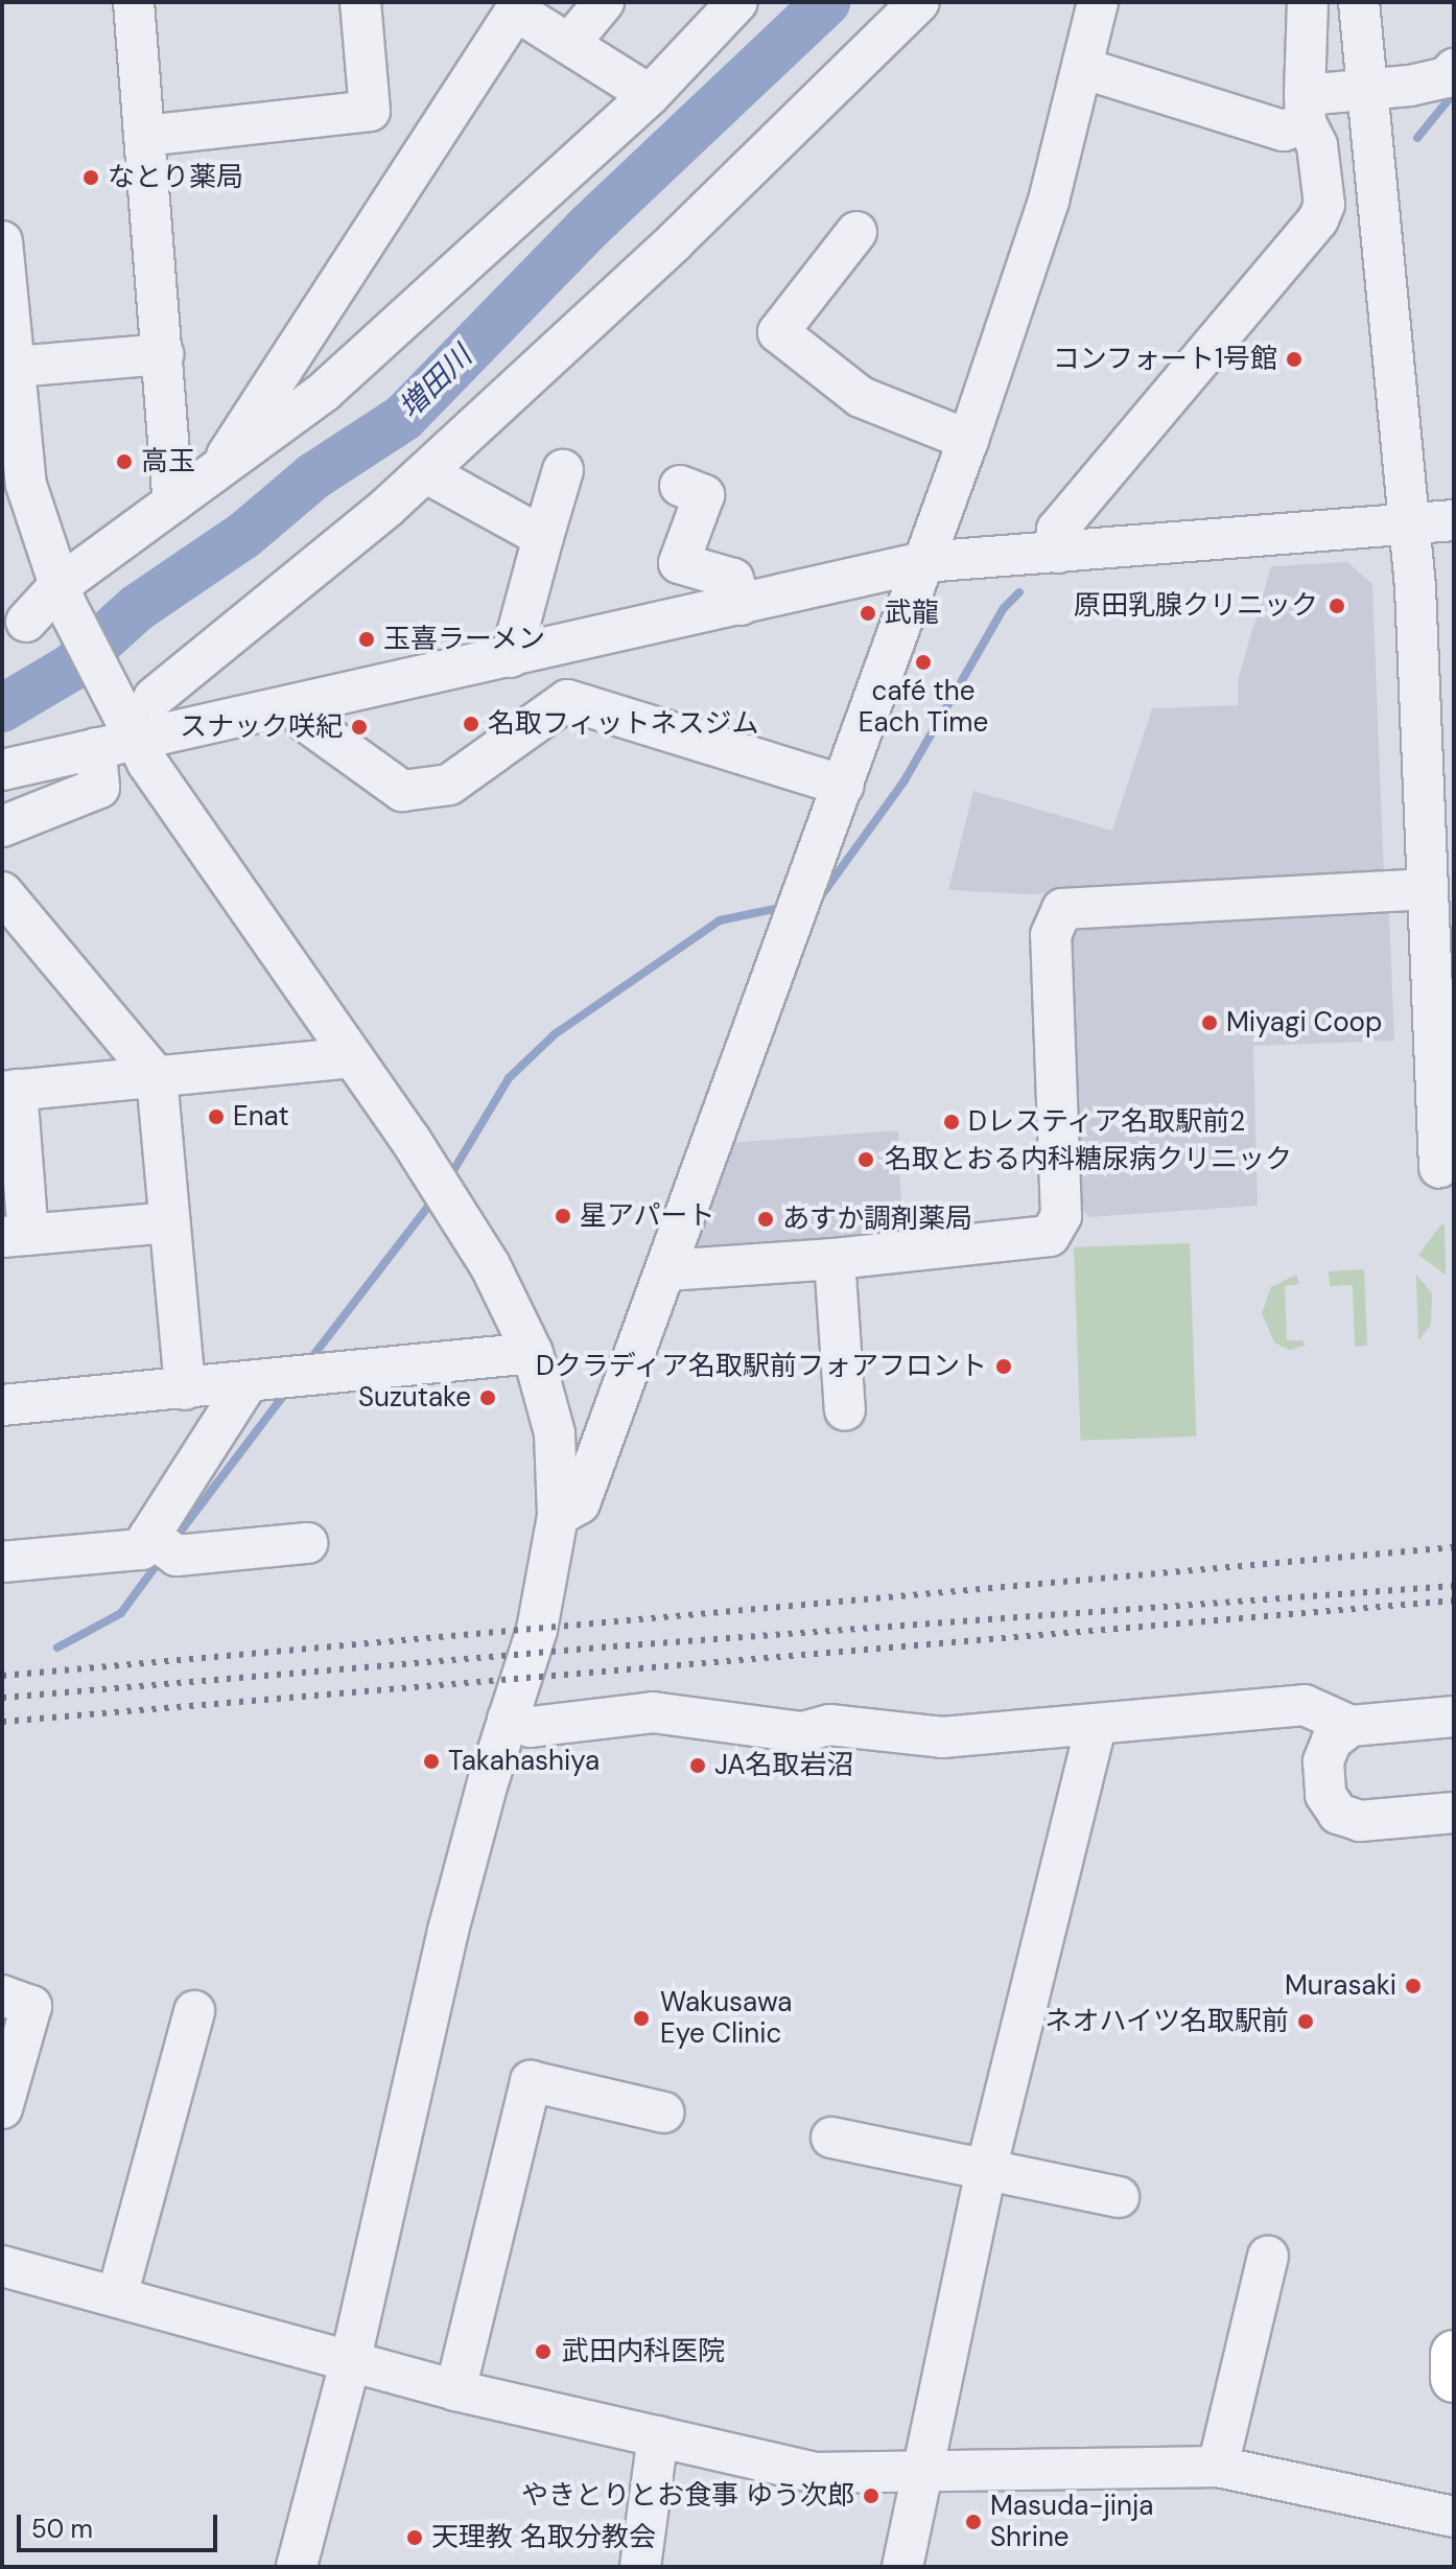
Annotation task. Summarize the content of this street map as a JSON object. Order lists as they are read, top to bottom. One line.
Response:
{"water":["増田川"],"places":["なとり薬局","コンフォート1号館","高玉","原田乳腺クリニック","武龍","玉喜ラーメン","café the Each Time","名取フィットネスジム","スナック咲紀","Miyagi Coop","Enat","Dレスティア名取駅前2","名取とおる内科糖尿病クリニック","星アパート","あすか調剤薬局","Dクラディア名取駅前フォアフロント","Suzutake","Takahashiya","JA名取岩沼","Murasaki","Wakusawa Eye Clinic","ネオハイツ名取駅前","武田内科医院","やきとりとお食事 ゆう次郎","Masuda-jinja Shrine","天理教 名取分教会"],"scale_bar":"50 m"}
